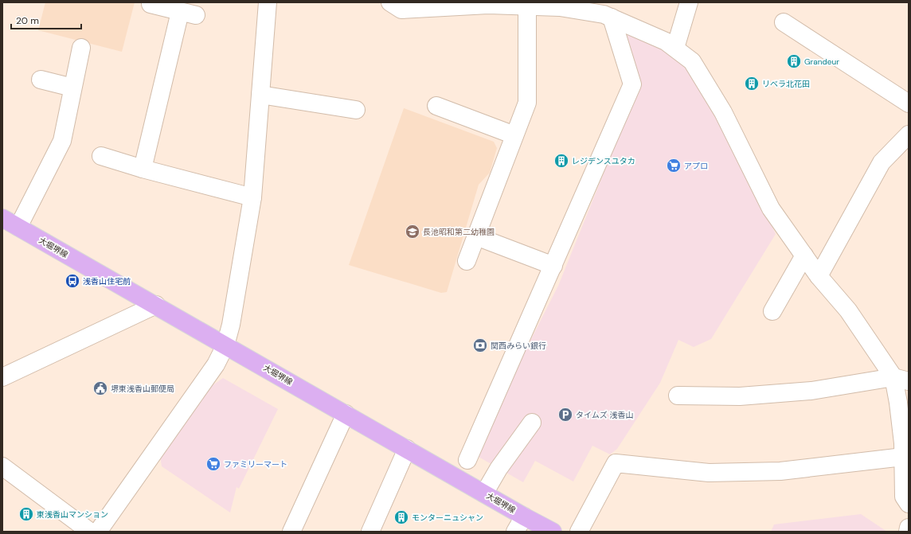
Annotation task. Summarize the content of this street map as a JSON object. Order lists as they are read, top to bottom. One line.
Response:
{"streets":{"main road":["大堀堺線"]},"places":{"building":["Grandeur","リベラ北花田","レジデンスユタカ","東浅香山マンション","モンターニュシャン"],"supermarket":["アプロ","ファミリーマート"],"school or university":["長池昭和第二幼稚園"],"bus stop":["浅香山住宅前"],"bank":["関西みらい銀行"],"public building":["堺東浅香山郵便局"],"parking":["タイムズ 浅香山"]},"scale_bar":"20 m"}
